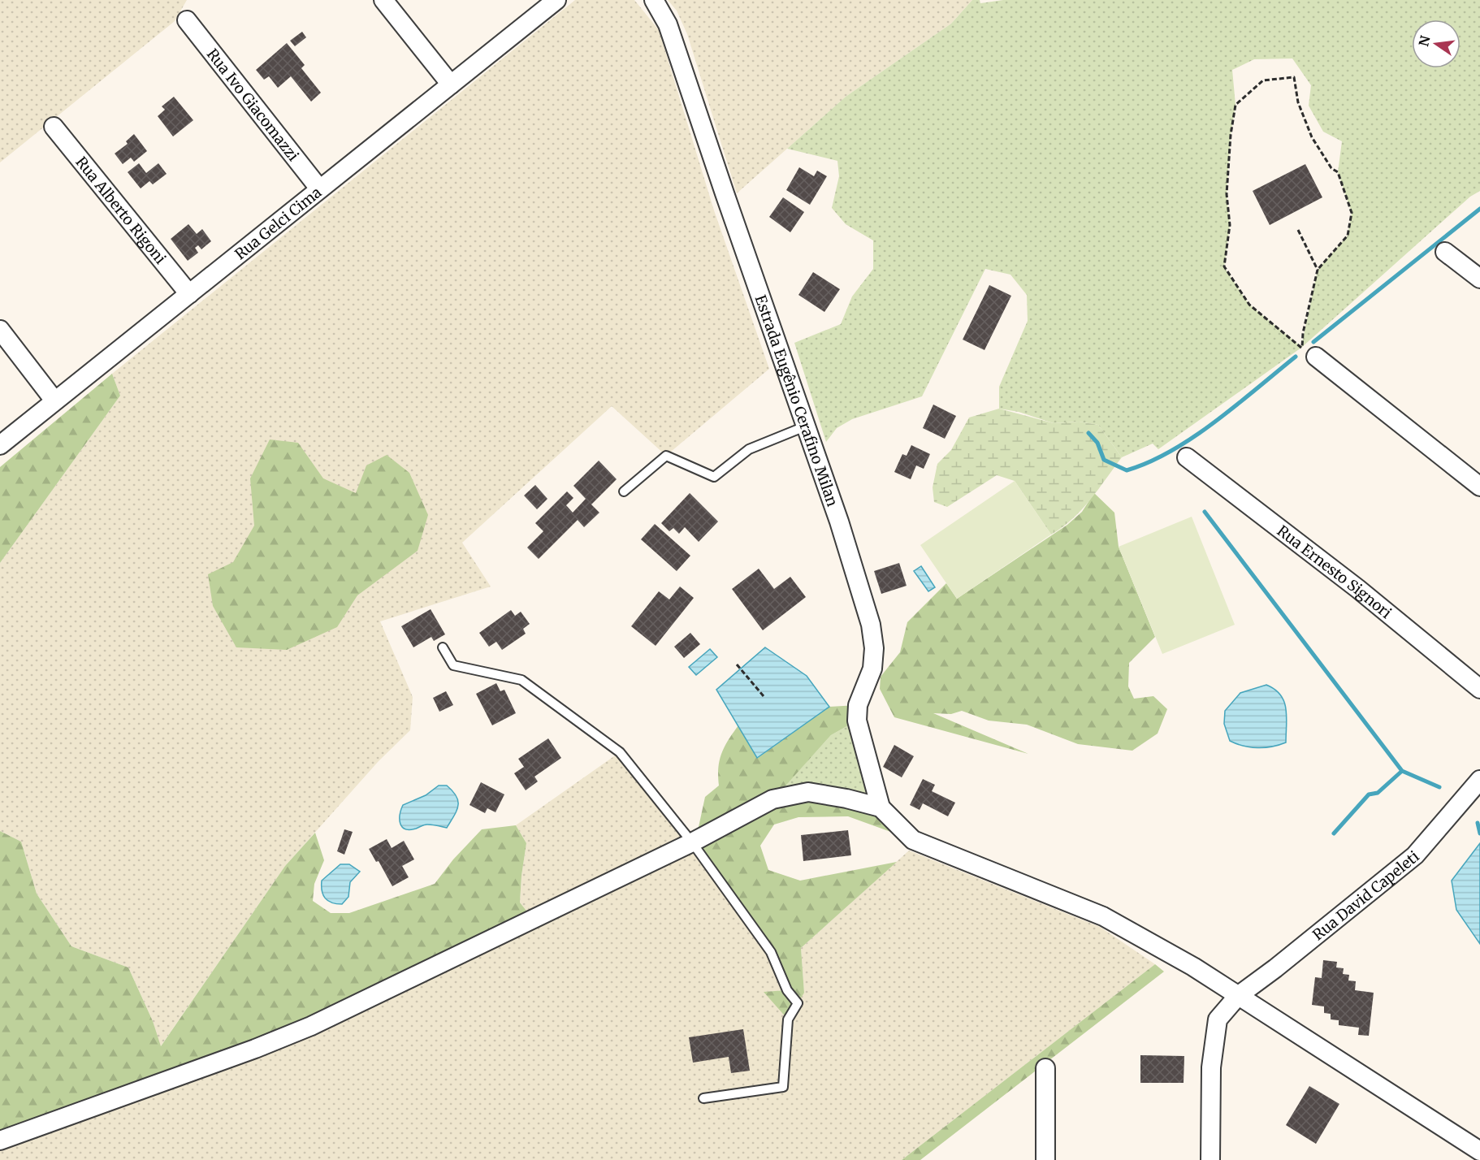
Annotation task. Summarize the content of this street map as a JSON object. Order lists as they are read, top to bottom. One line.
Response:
{"streets":{"street":["Rua Ivo Giacomazzi","Rua Alberto Rigoni","Rua Gelci Cima","Estrada Eugênio Cerafino Milan","Rua Ernesto Signori","Rua David Capeleti"]},"crossings":[["Rua Ivo Giacomazzi","Rua Gelci Cima"],["Rua Alberto Rigoni","Rua Gelci Cima"]],"north":"left"}
